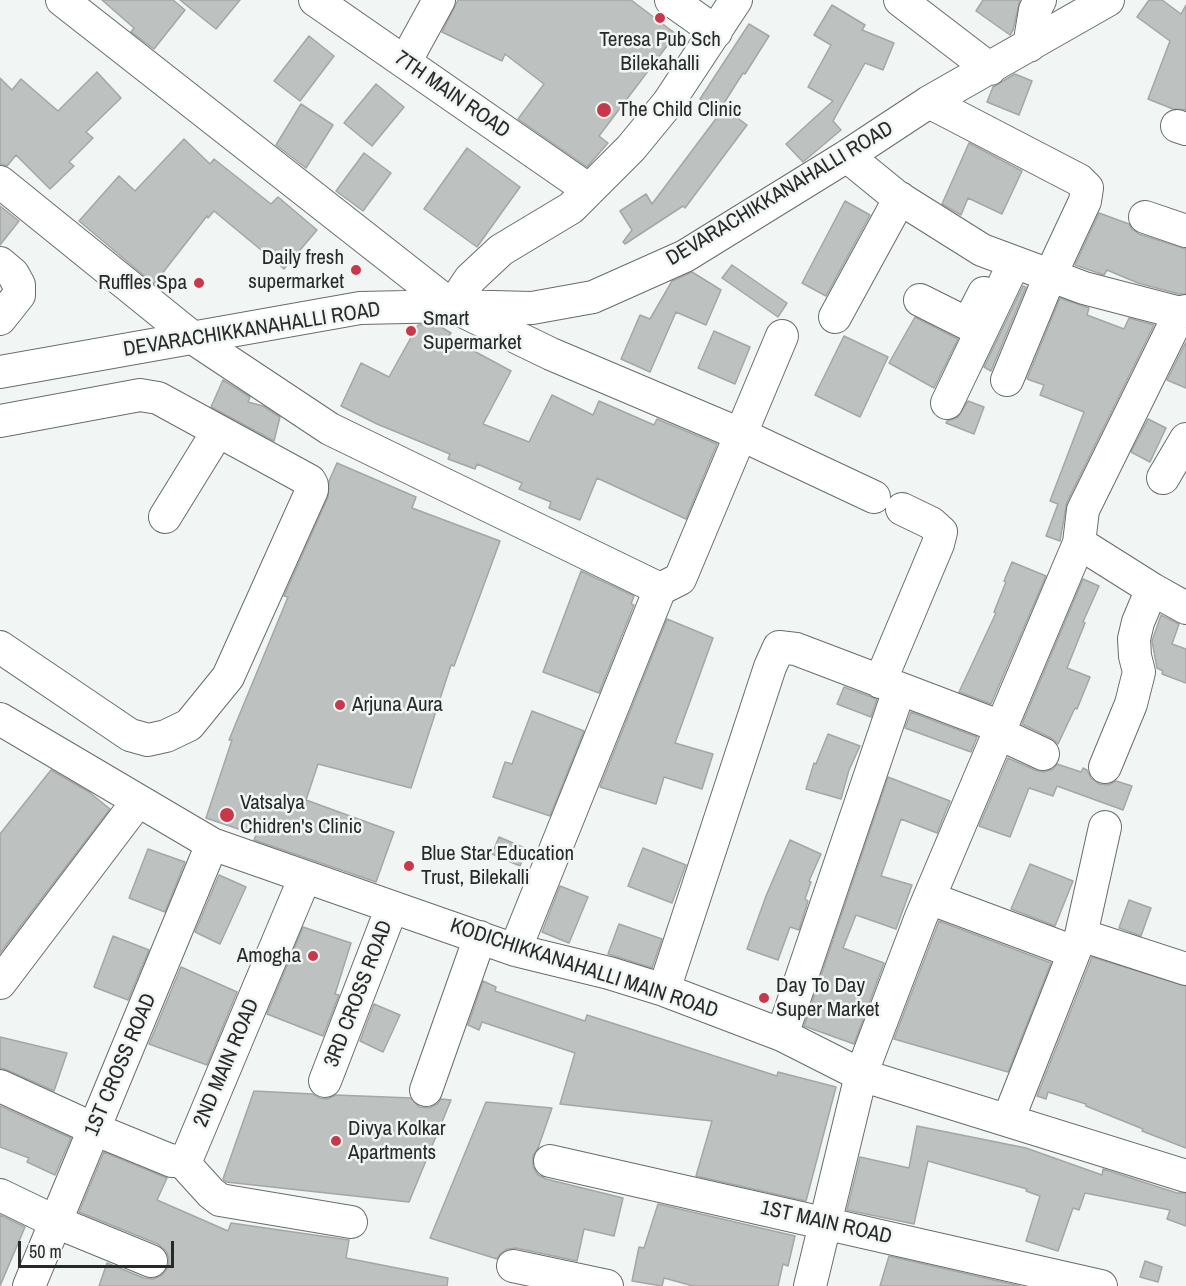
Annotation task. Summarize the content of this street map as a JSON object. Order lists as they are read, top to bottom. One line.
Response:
{"streets":{"street":["7TH MAIN ROAD","DEVARACHIKKANAHALLI ROAD","KODICHIKKANAHALLI MAIN ROAD","3RD CROSS ROAD","2ND MAIN ROAD","1ST CROSS ROAD","1ST MAIN ROAD"]},"crossings":[["KODICHIKKANAHALLI MAIN ROAD","3RD CROSS ROAD"],["KODICHIKKANAHALLI MAIN ROAD","2ND MAIN ROAD"],["KODICHIKKANAHALLI MAIN ROAD","1ST CROSS ROAD"]],"places":["Teresa Pub Sch Bilekahalli","The Child Clinic","Daily fresh supermarket","Ruffles Spa","Smart Supermarket","Arjuna Aura","Vatsalya Chidren's Clinic","Blue Star Education Trust, Bilekalli","Amogha","Day To Day Super Market","Divya Kolkar Apartments"],"scale_bar":"50 m"}
